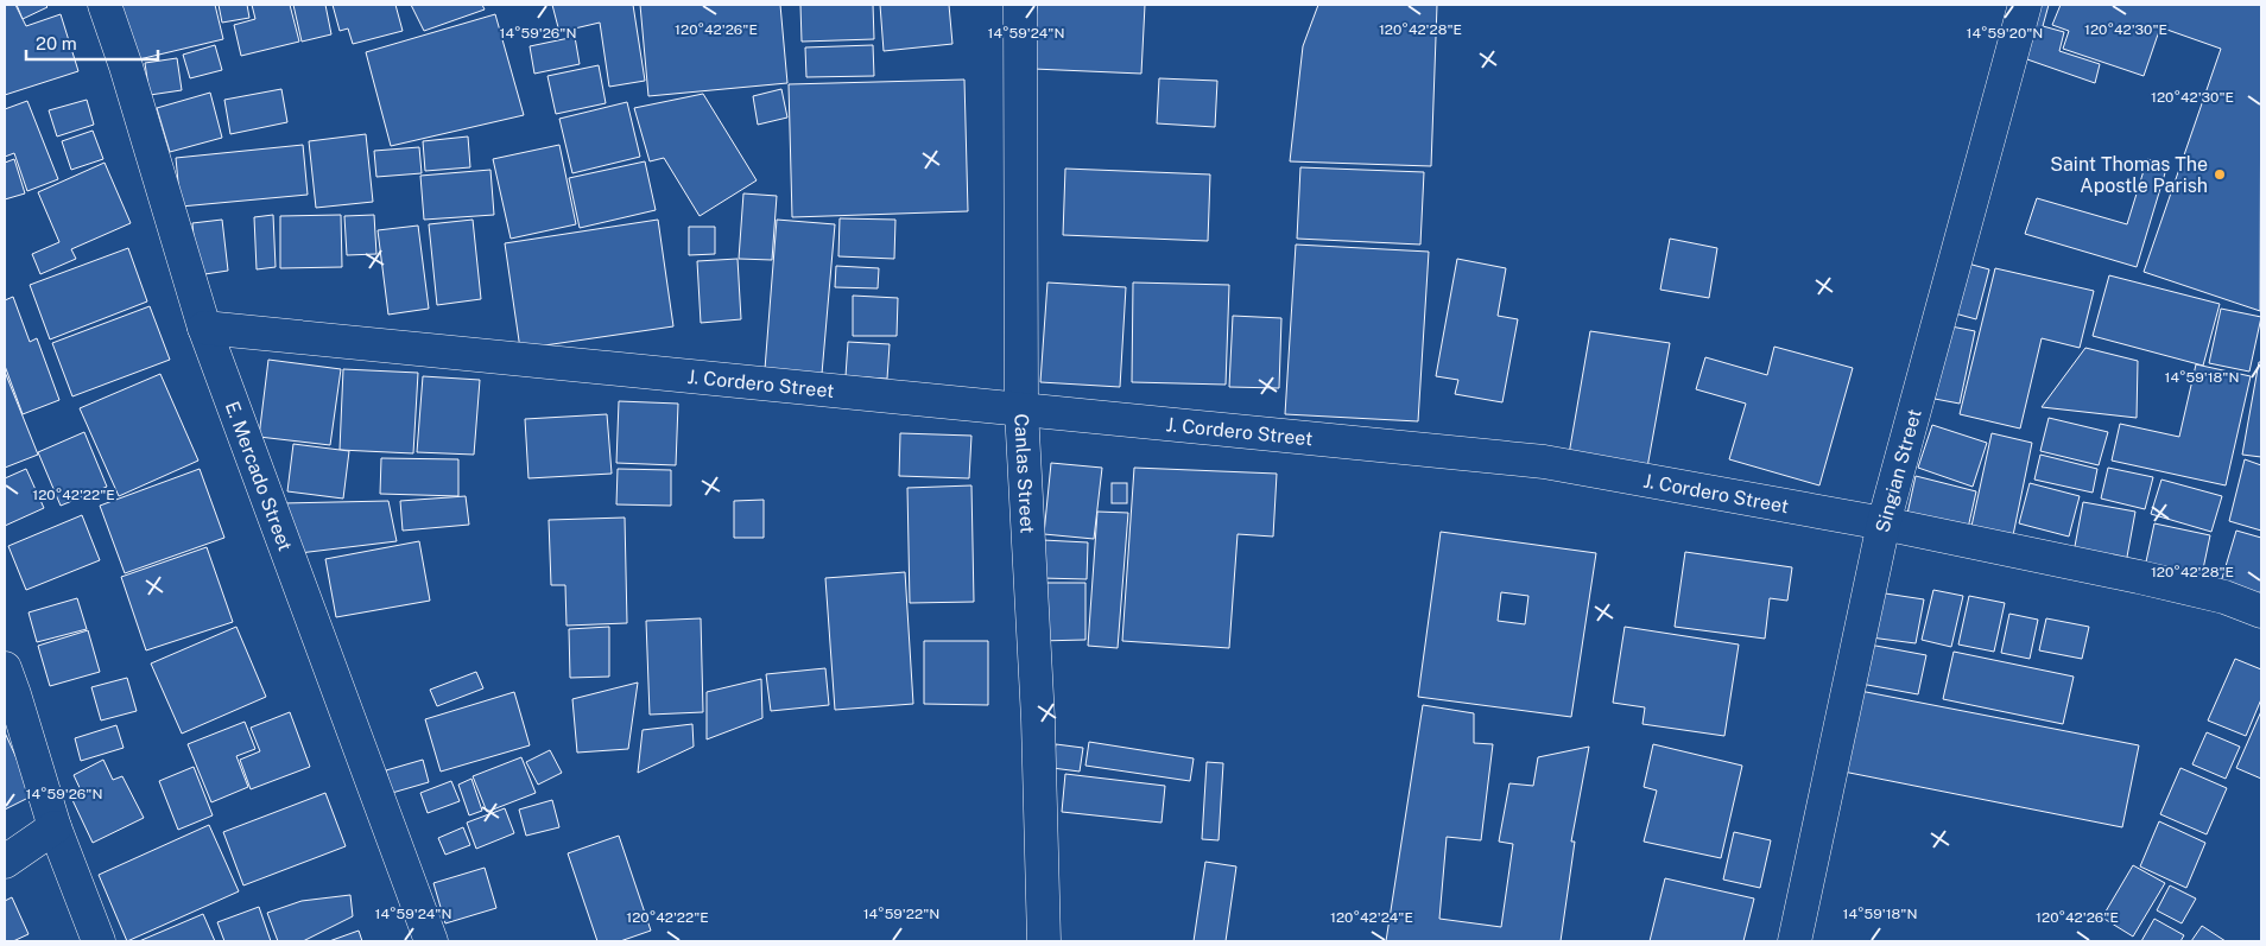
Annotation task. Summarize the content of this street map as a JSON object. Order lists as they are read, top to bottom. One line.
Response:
{"streets":{"street":["J. Cordero Street","Singian Street","Canlas Street","E. Mercado Street"]},"crossings":[["J. Cordero Street","Singian Street"],["J. Cordero Street","Canlas Street"],["J. Cordero Street","E. Mercado Street"]],"places":["Saint Thomas The Apostle Parish"],"scale_bar":"20 m","coordinates":["120°42'26\"E","120°42'28\"E","120°42'30\"E","14°59'26\"N","14°59'24\"N","14°59'20\"N","14°59'18\"N","120°42'22\"E","14°59'22\"N","120°42'24\"E"]}
